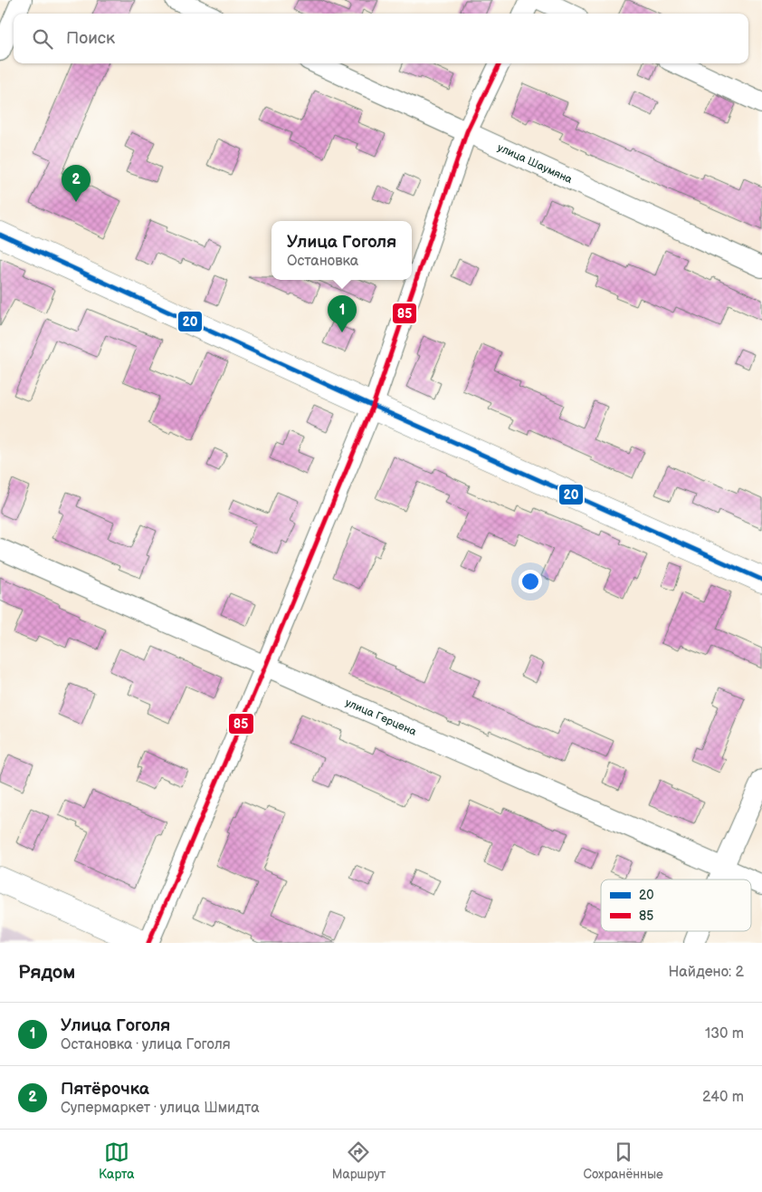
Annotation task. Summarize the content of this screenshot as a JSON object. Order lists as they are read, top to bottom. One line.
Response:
{"streets":{"street":["улица Шаумяна","улица Герцена"]},"lines":["transit line 85","transit line 20"],"legend":["20","85"],"page":{"search":"Поиск","pins":["2","1"],"popup":["Улица Гоголя","Остановка"],"heading":["Рядом","Найдено: 2"],"list":[{"mark":"1","name":"Улица Гоголя","note":"Остановка · улица Гоголя","value":"130 m"},{"mark":"2","name":"Пятёрочка","note":"Супермаркет · улица Шмидта","value":"240 m"}],"nav":["Карта","Маршрут","Сохранённые"]}}
